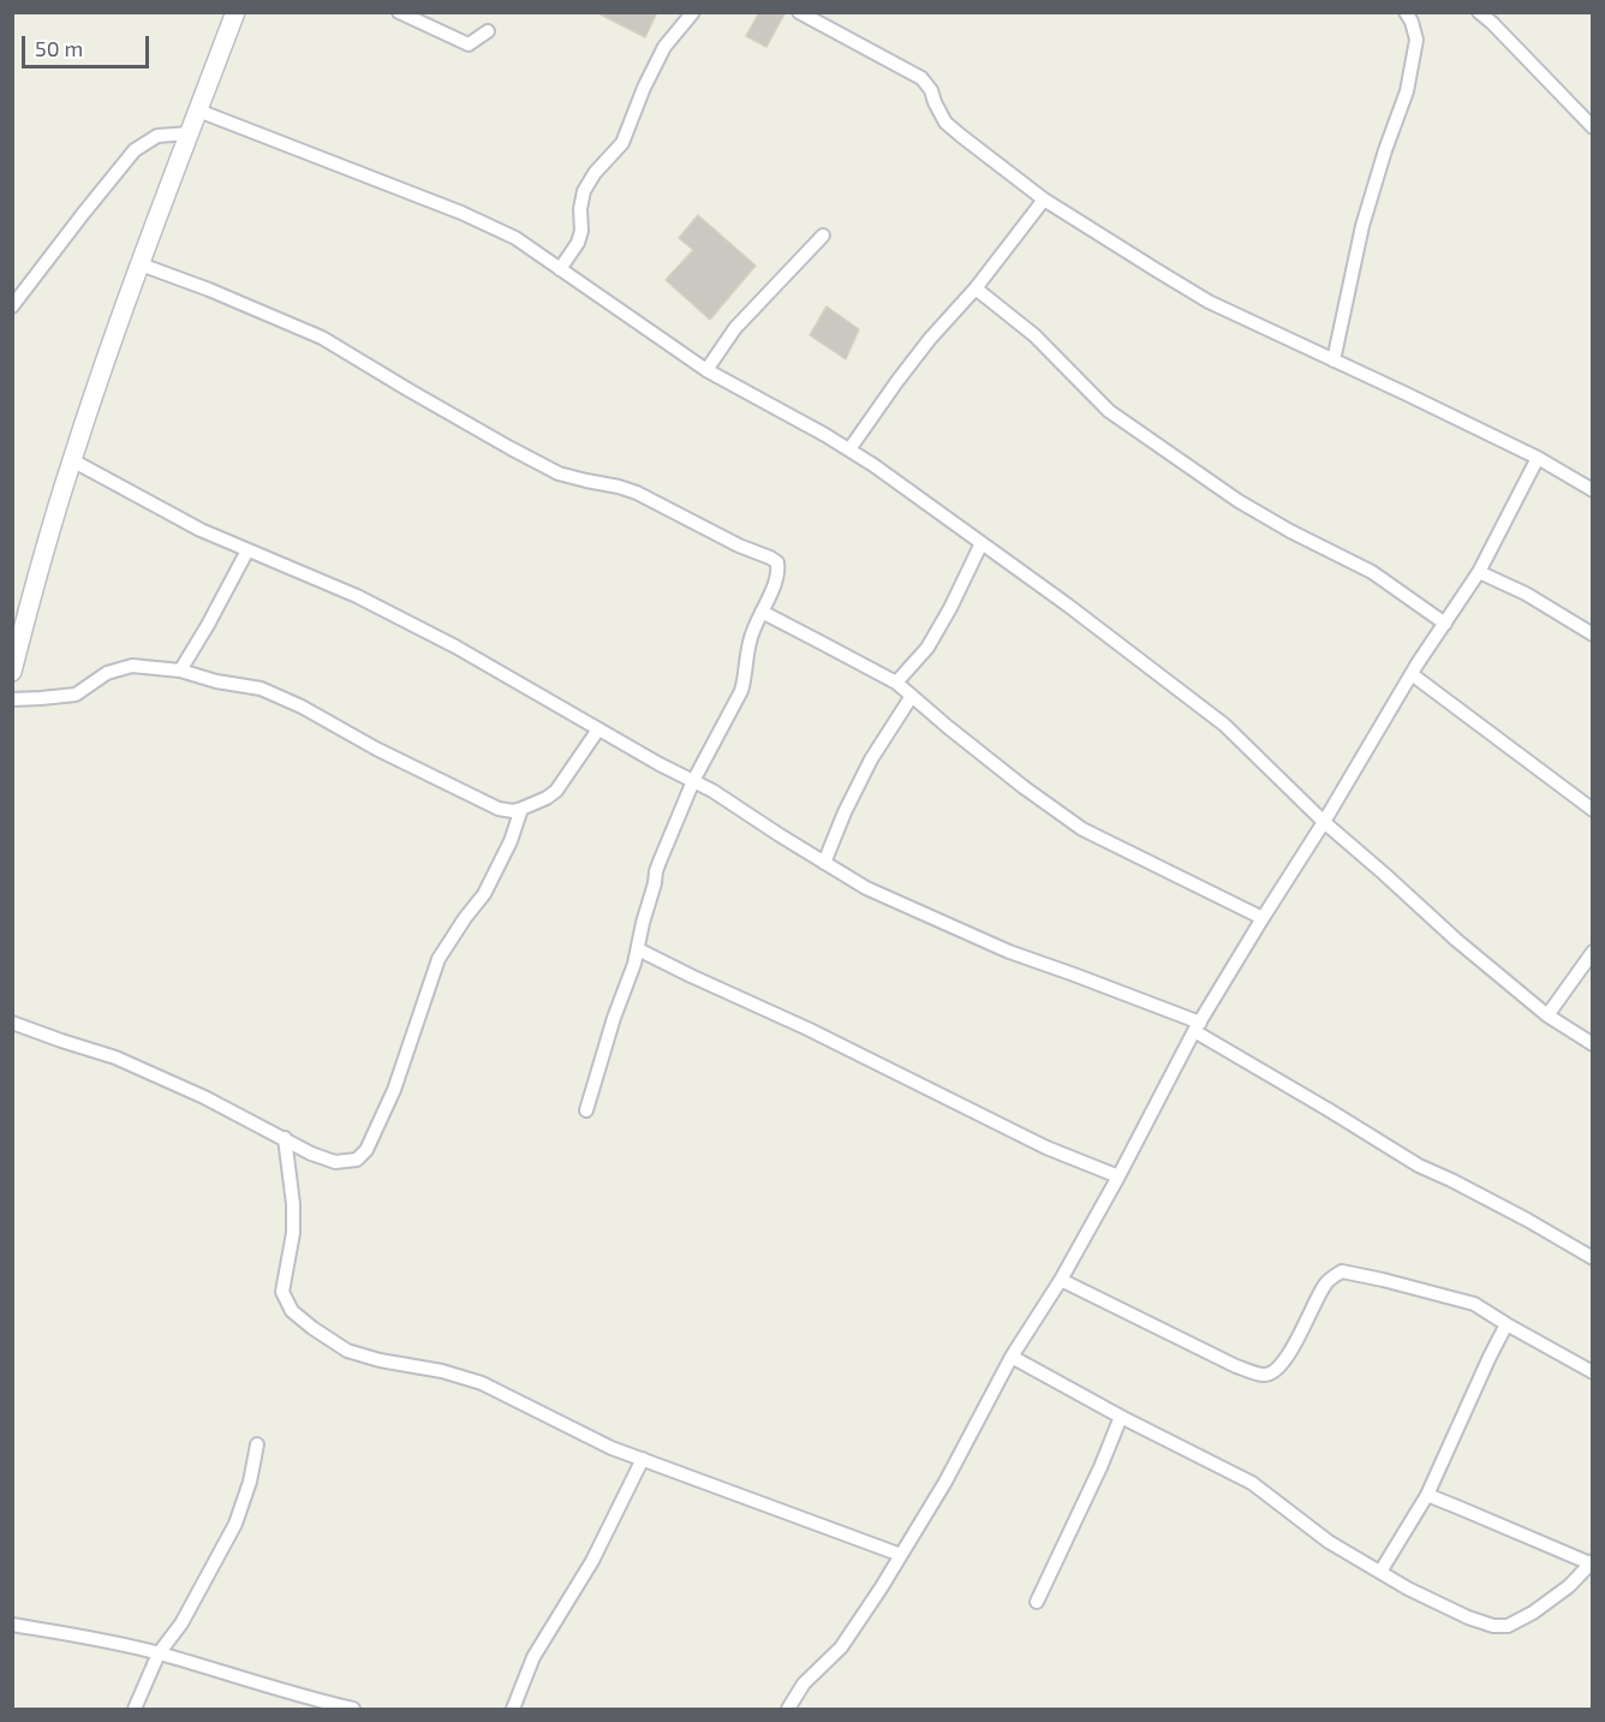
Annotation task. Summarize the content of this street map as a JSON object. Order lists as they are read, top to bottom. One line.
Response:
{"scale_bar":"50 m"}
